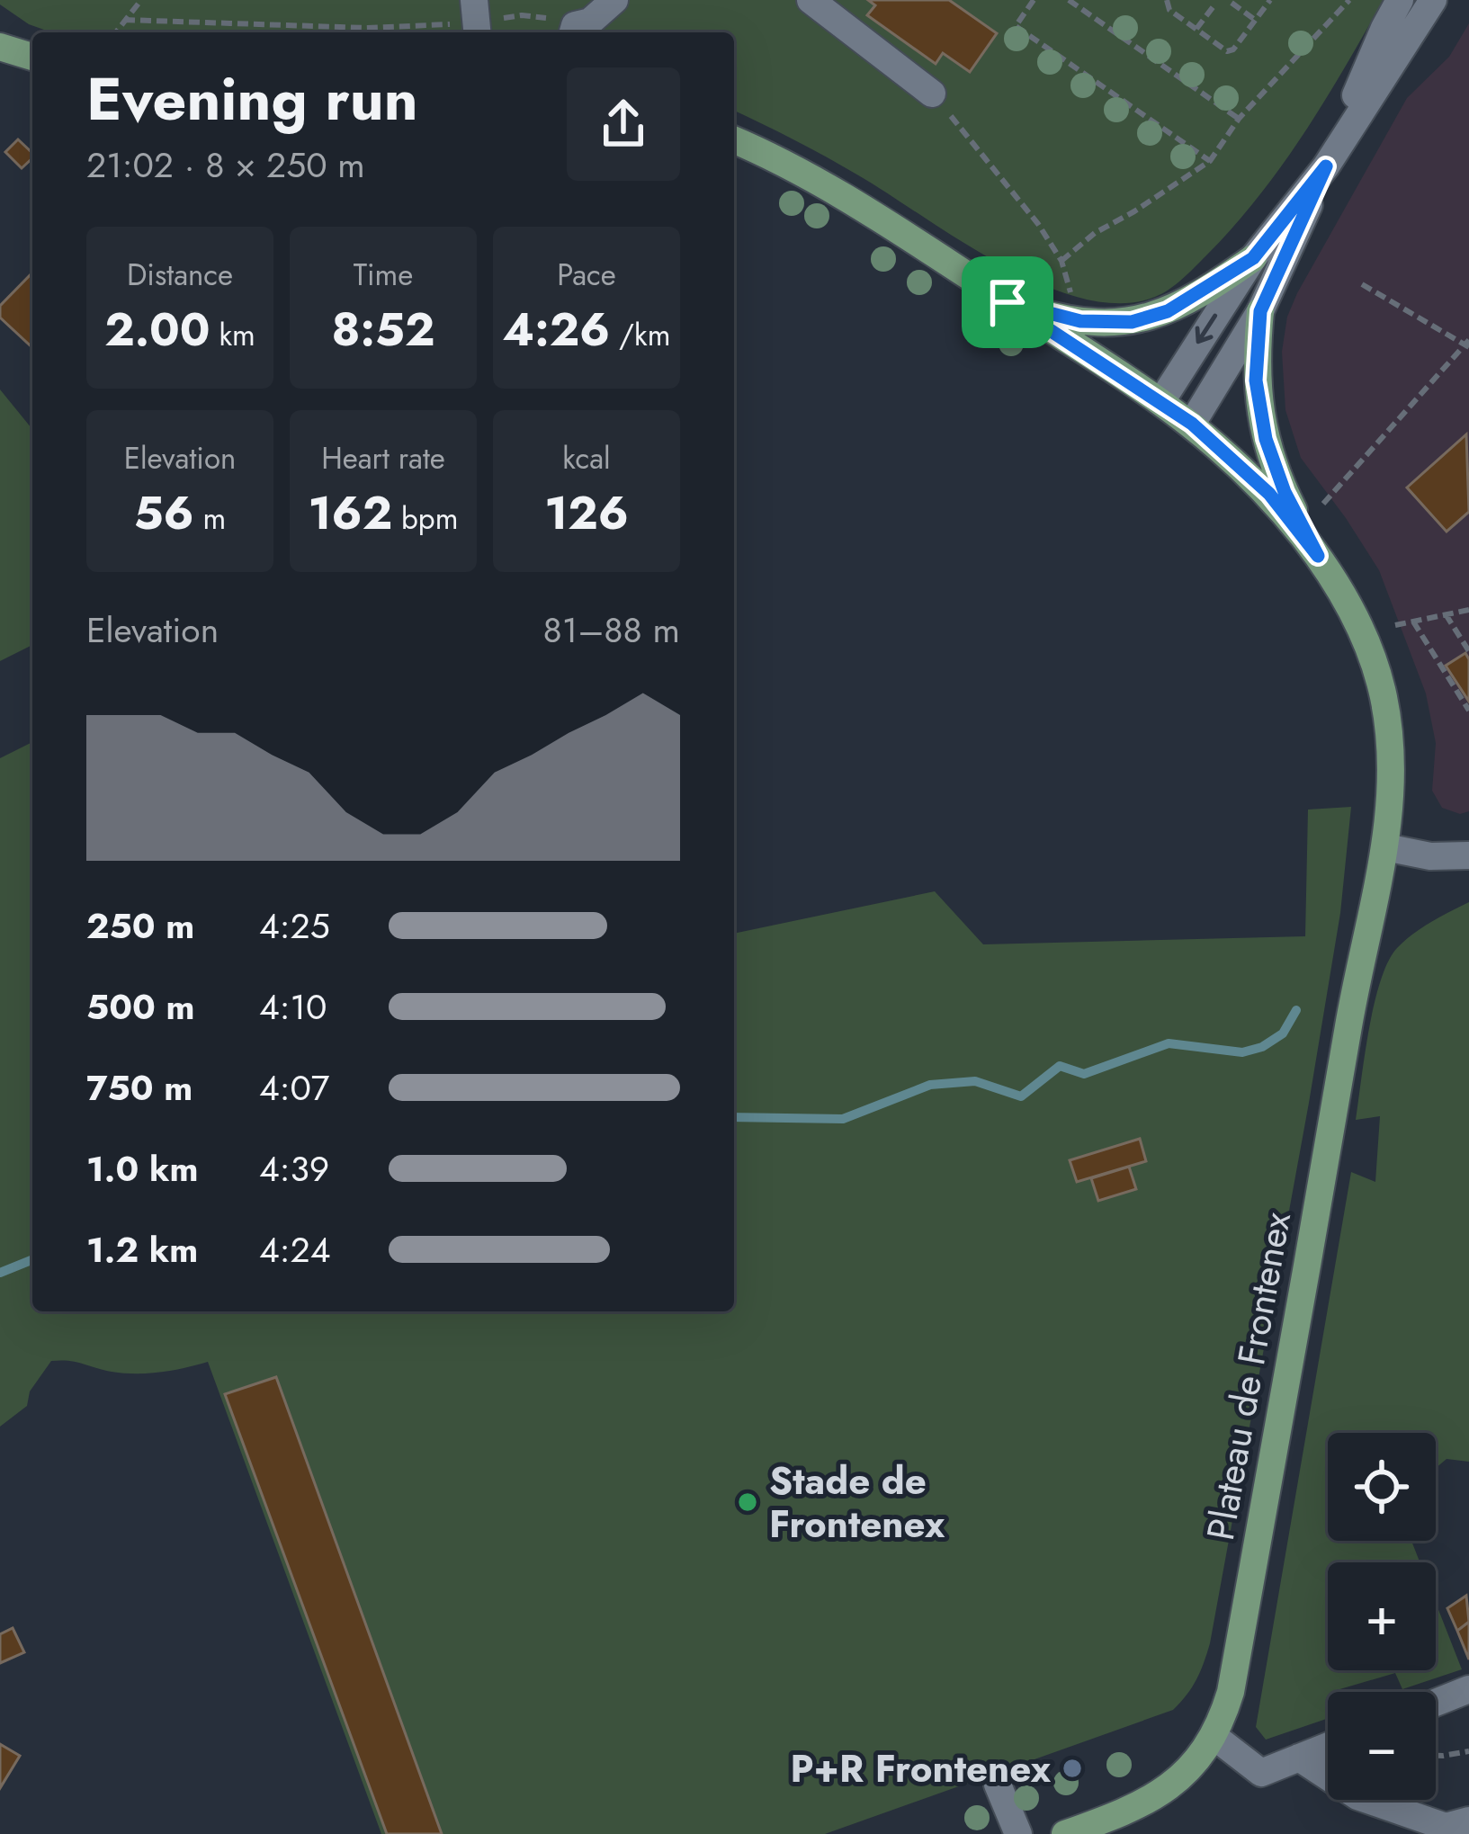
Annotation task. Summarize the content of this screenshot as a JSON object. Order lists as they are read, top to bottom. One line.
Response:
{"streets":{"main road":["Plateau de Frontenex"]},"places":["Stade de Frontenex","P+R Frontenex"],"page":{"heading":["Evening run","21:02 · 8 × 250 m"],"stats":[["Distance","2.00 km"],["Time","8:52"],["Pace","4:26 /km"],["Elevation","56 m"],["Heart rate","162 bpm"],["kcal","126"]],"chart":["Elevation","81–88 m"],"list":[{"name":"250 m","note":"4:25"},{"name":"500 m","note":"4:10"},{"name":"750 m","note":"4:07"},{"name":"1.0 km","note":"4:39"},{"name":"1.2 km","note":"4:24"}],"map_buttons":["+","−"]}}
